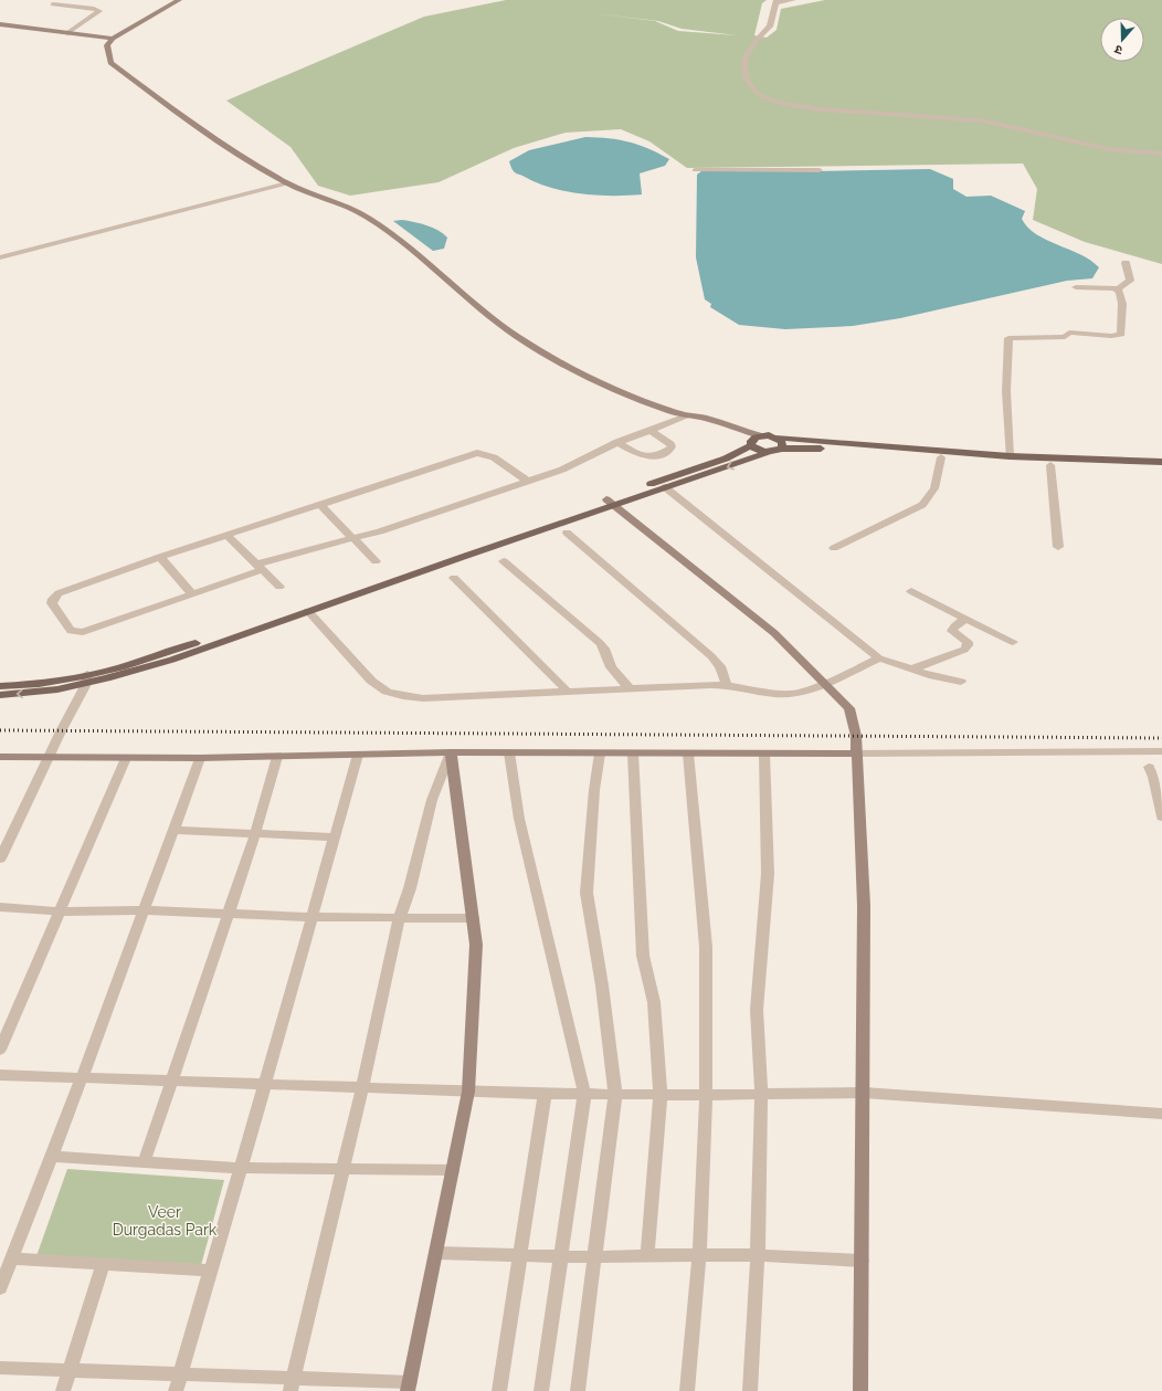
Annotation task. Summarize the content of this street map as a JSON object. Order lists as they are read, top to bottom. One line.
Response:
{"parks":["Veer Durgadas Park"],"north":"bottom"}
